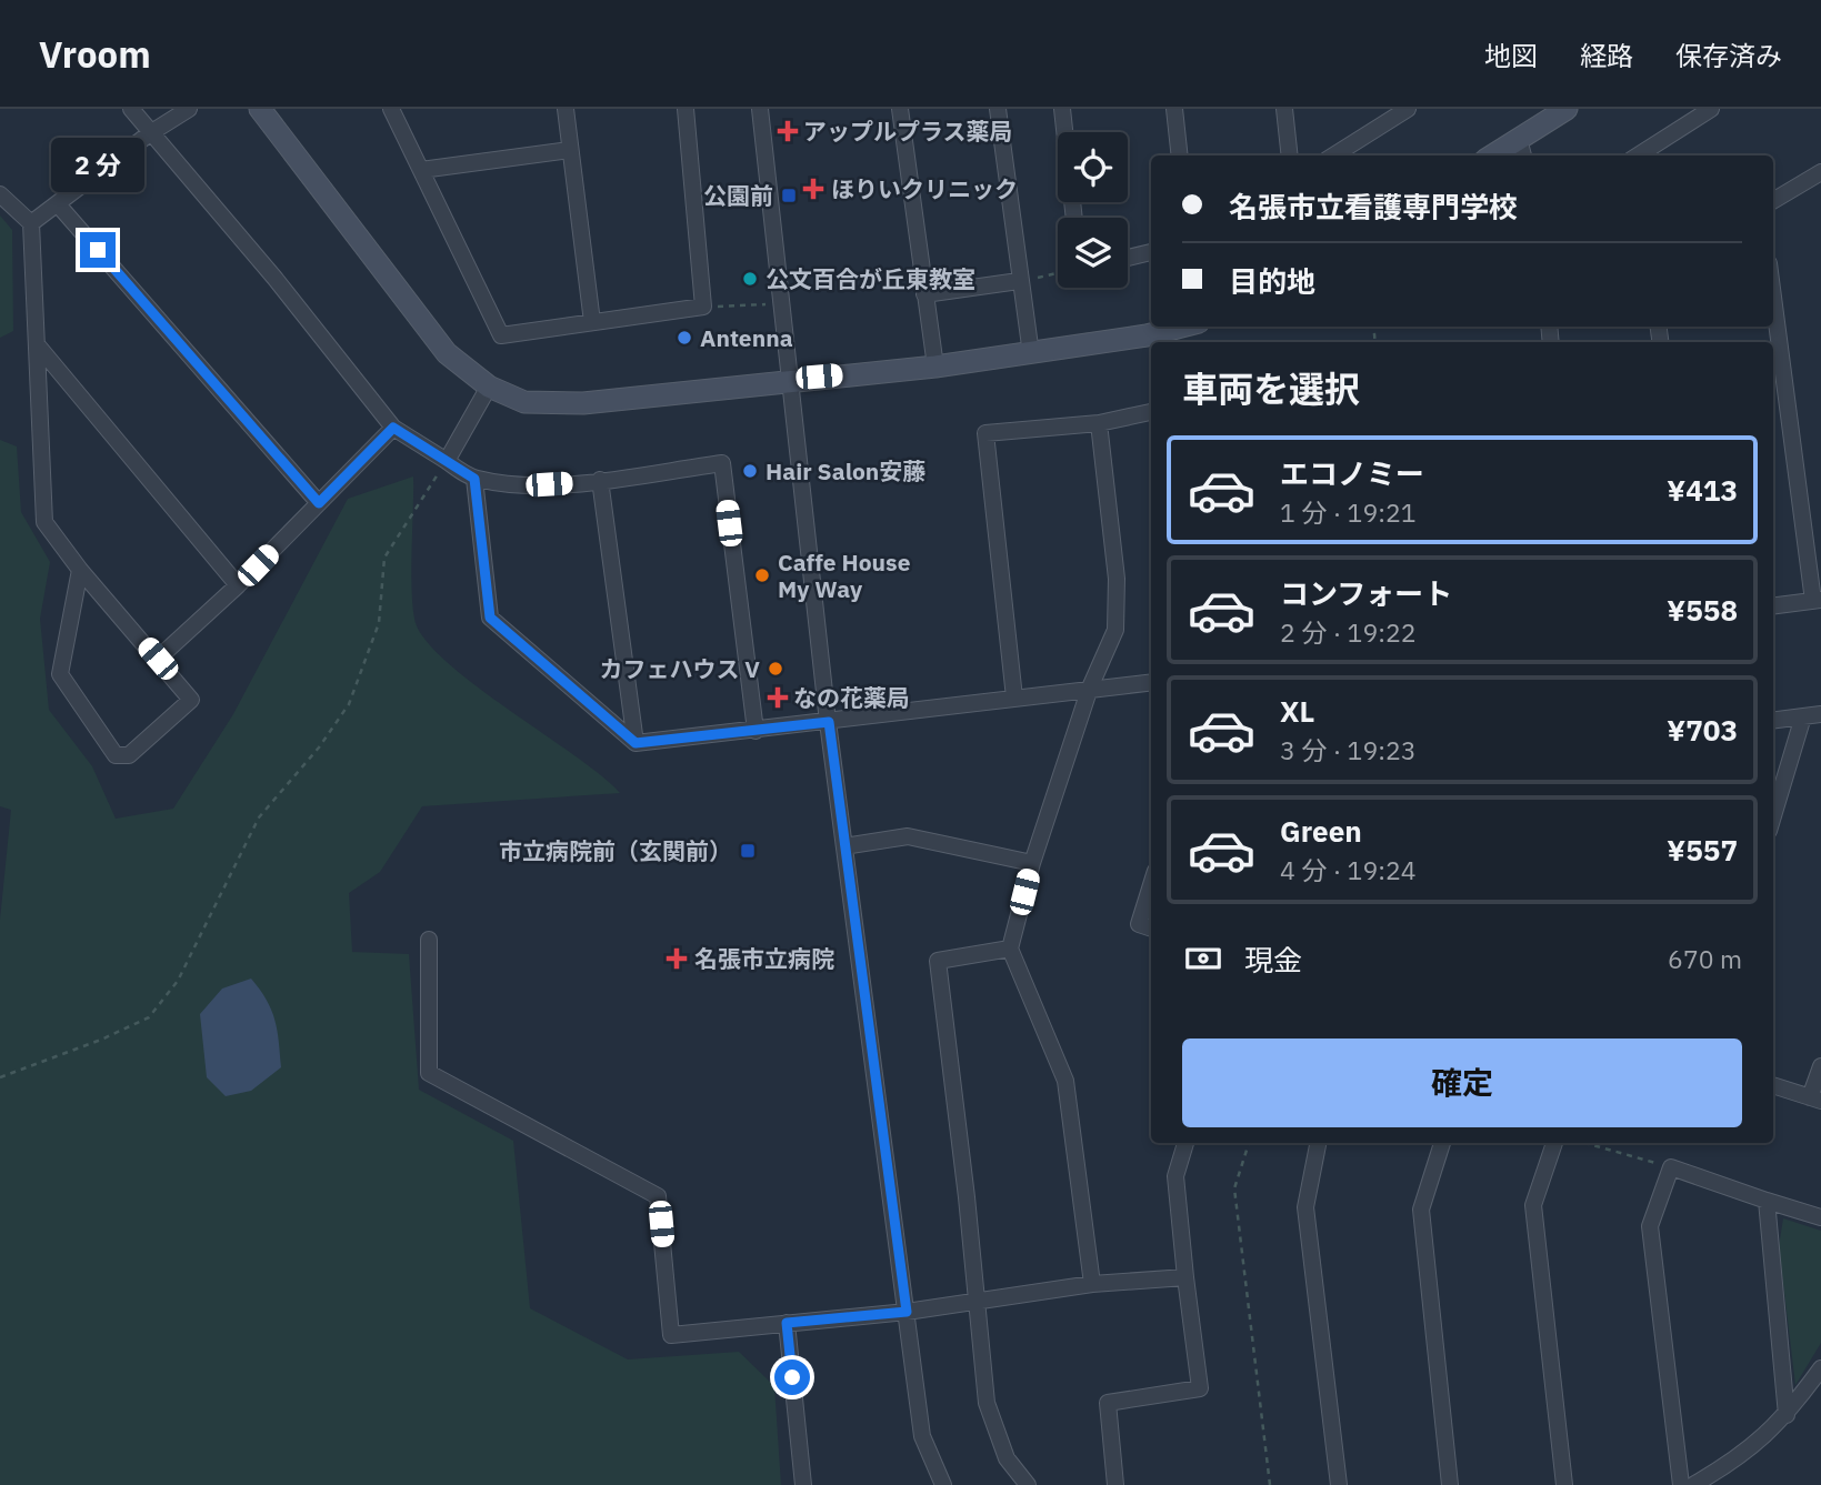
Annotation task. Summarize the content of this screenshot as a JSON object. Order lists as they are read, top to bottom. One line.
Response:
{"places":{"health":["アップルプラス薬局","ほりいクリニック","なの花薬局","名張市立病院"],"transit":["公園前","市立病院前（玄関前）"],"other":["公文百合が丘東教室","Antenna","Hair Salon安藤","Caffe House My Way","カフェハウス V"]},"page":{"header":"Vroom","nav":["地図","経路","保存済み"],"bubble":"2 分","banner":["名張市立看護専門学校","目的地"],"heading":"車両を選択","list":[{"name":"エコノミー","note":"1 分 · 19:21","value":"¥413"},{"name":"コンフォート","note":"2 分 · 19:22","value":"¥558"},{"name":"XL","note":"3 分 · 19:23","value":"¥703"},{"name":"Green","note":"4 分 · 19:24","value":"¥557"}],"pay":["現金","670 m"],"buttons":"確定"}}
